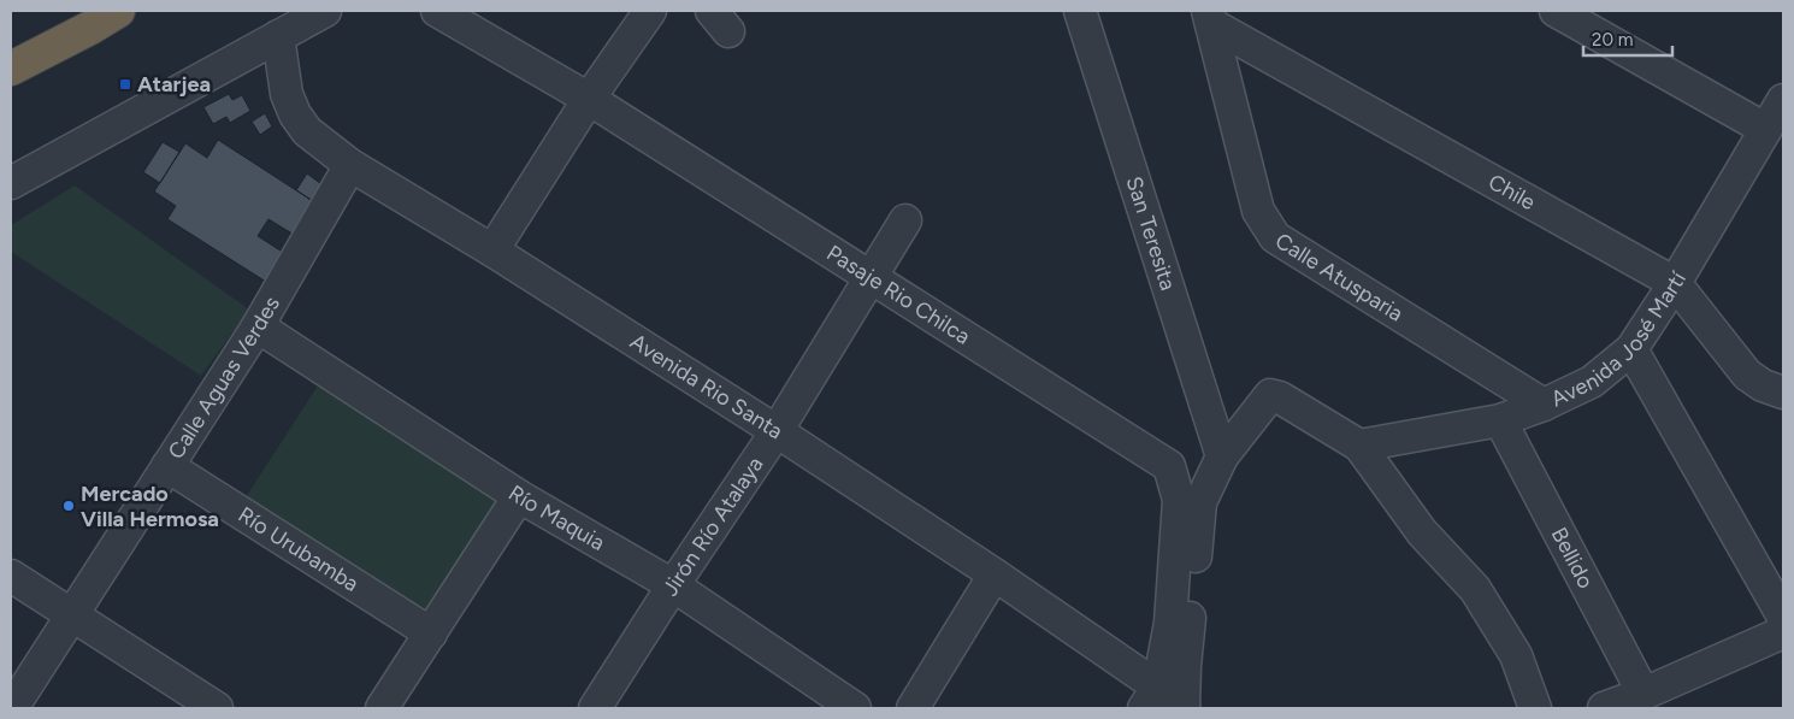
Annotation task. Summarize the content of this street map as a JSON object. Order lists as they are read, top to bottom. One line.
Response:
{"streets":{"street":["Chile","San Teresita","Calle Atusparia","Pasaje Rio Chilca","Avenida José Martí","Calle Aguas Verdes","Avenida Rio Santa","Río Maquia","Jirón Río Atalaya","Río Urubamba","Bellido"]},"crossings":[["Chile","Calle Atusparia"],["Chile","Avenida José Martí"],["Calle Atusparia","Avenida José Martí"],["Pasaje Rio Chilca","Avenida Rio Santa"],["Pasaje Rio Chilca","Jirón Río Atalaya"],["Avenida José Martí","Bellido"],["Calle Aguas Verdes","Avenida Rio Santa"],["Calle Aguas Verdes","Río Maquia"],["Calle Aguas Verdes","Río Urubamba"],["Avenida Rio Santa","Jirón Río Atalaya"],["Río Maquia","Jirón Río Atalaya"]],"places":{"transit":["Atarjea"],"other":["Mercado Villa Hermosa"]},"scale_bar":"20 m"}
